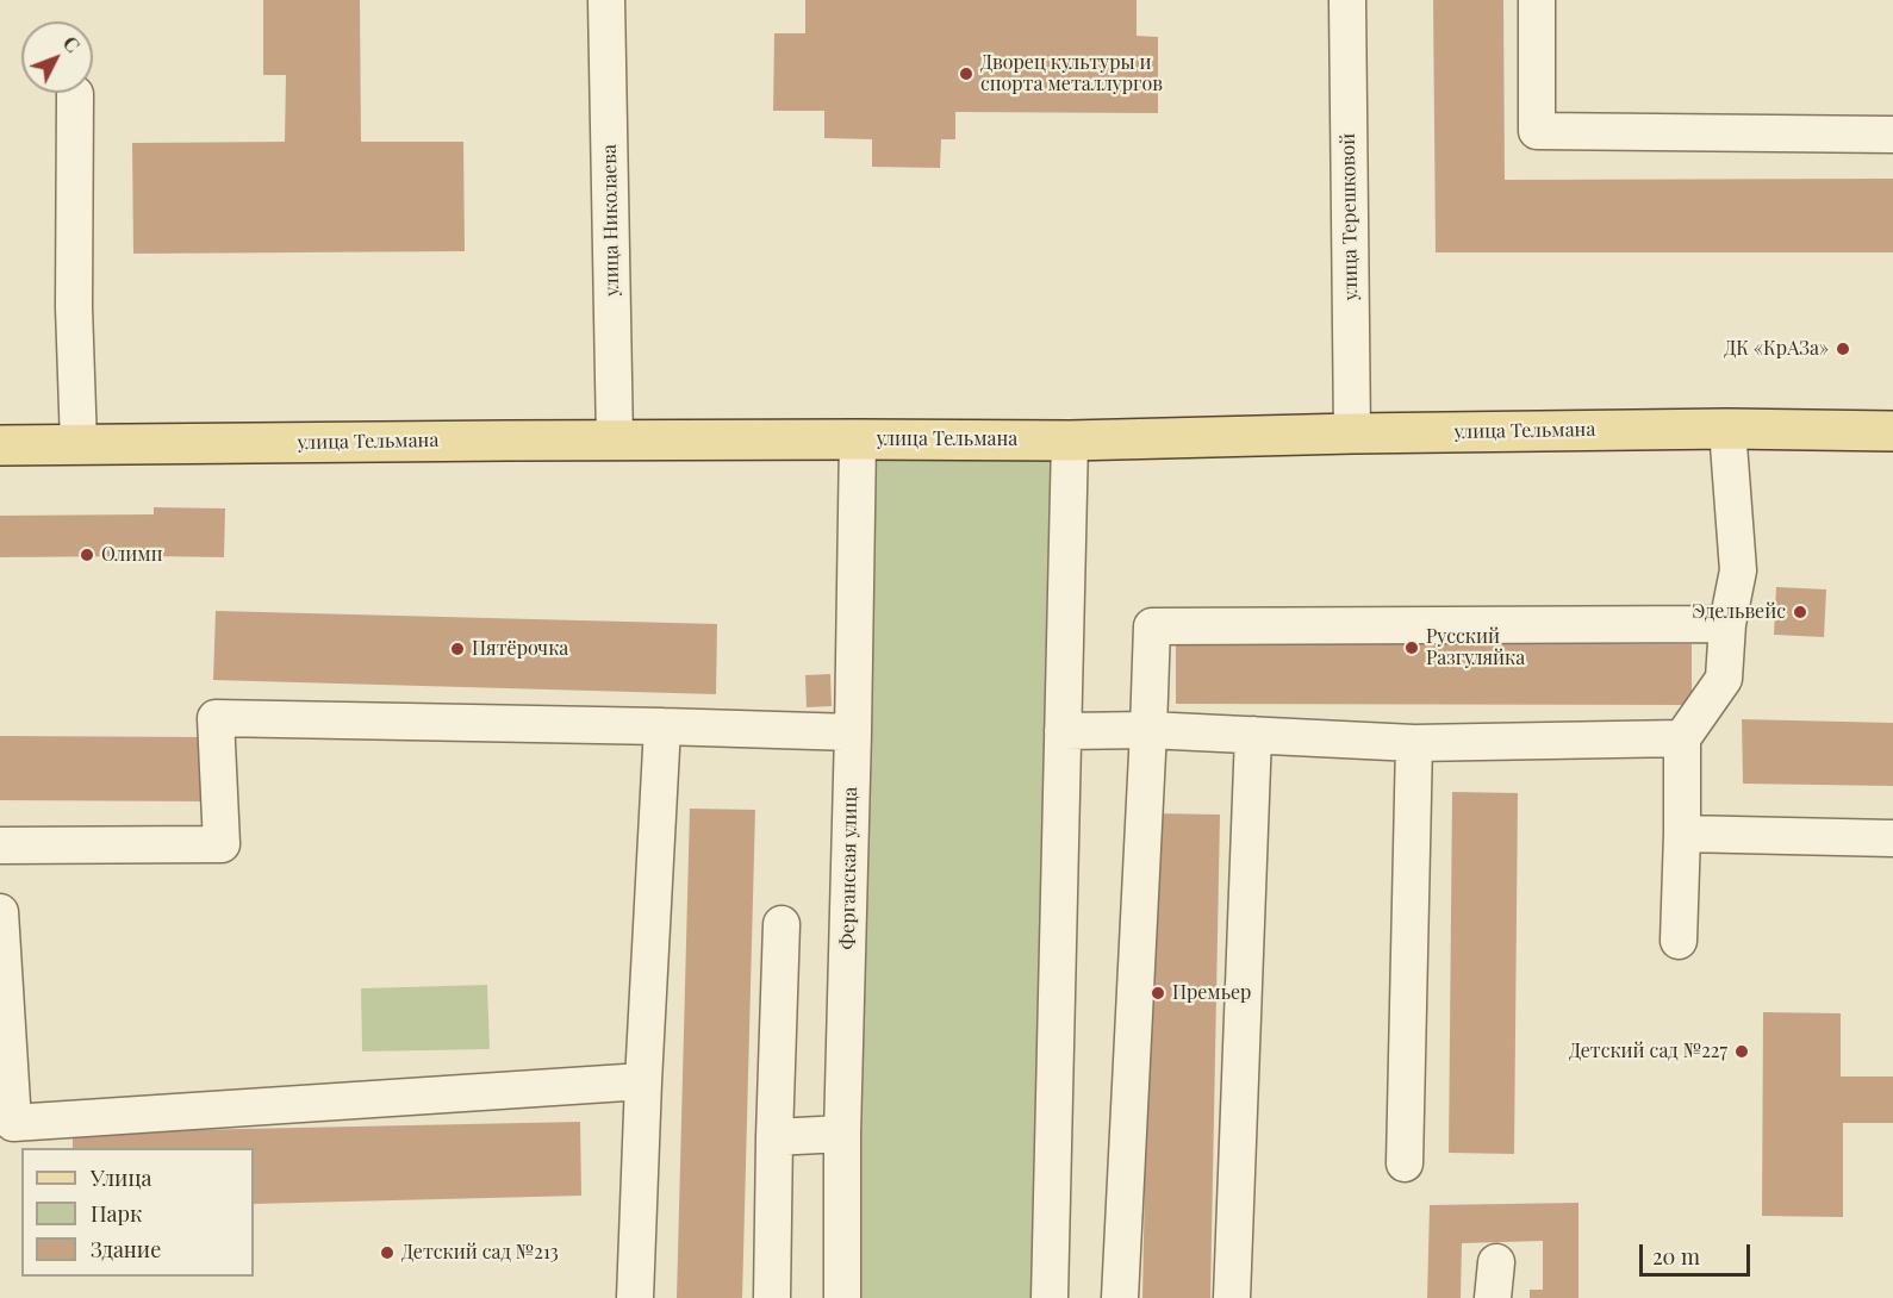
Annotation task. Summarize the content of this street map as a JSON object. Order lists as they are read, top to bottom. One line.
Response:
{"streets":{"main road":["улица Тельмана"],"street":["улица Терешковой","улица Николаева","Ферганская улица"]},"crossings":[["улица Терешковой","улица Тельмана"],["улица Николаева","улица Тельмана"],["улица Тельмана","Ферганская улица"]],"places":["Дворец культуры и спорта металлургов","ДК «КрАЗа»","Олимп","Эдельвейс","Русский Разгуляйка","Пятёрочка","Премьер","Детский сад №227","Детский сад №213"],"legend":["Улица","Парк","Здание"],"scale_bar":"20 m","north":"top right"}
